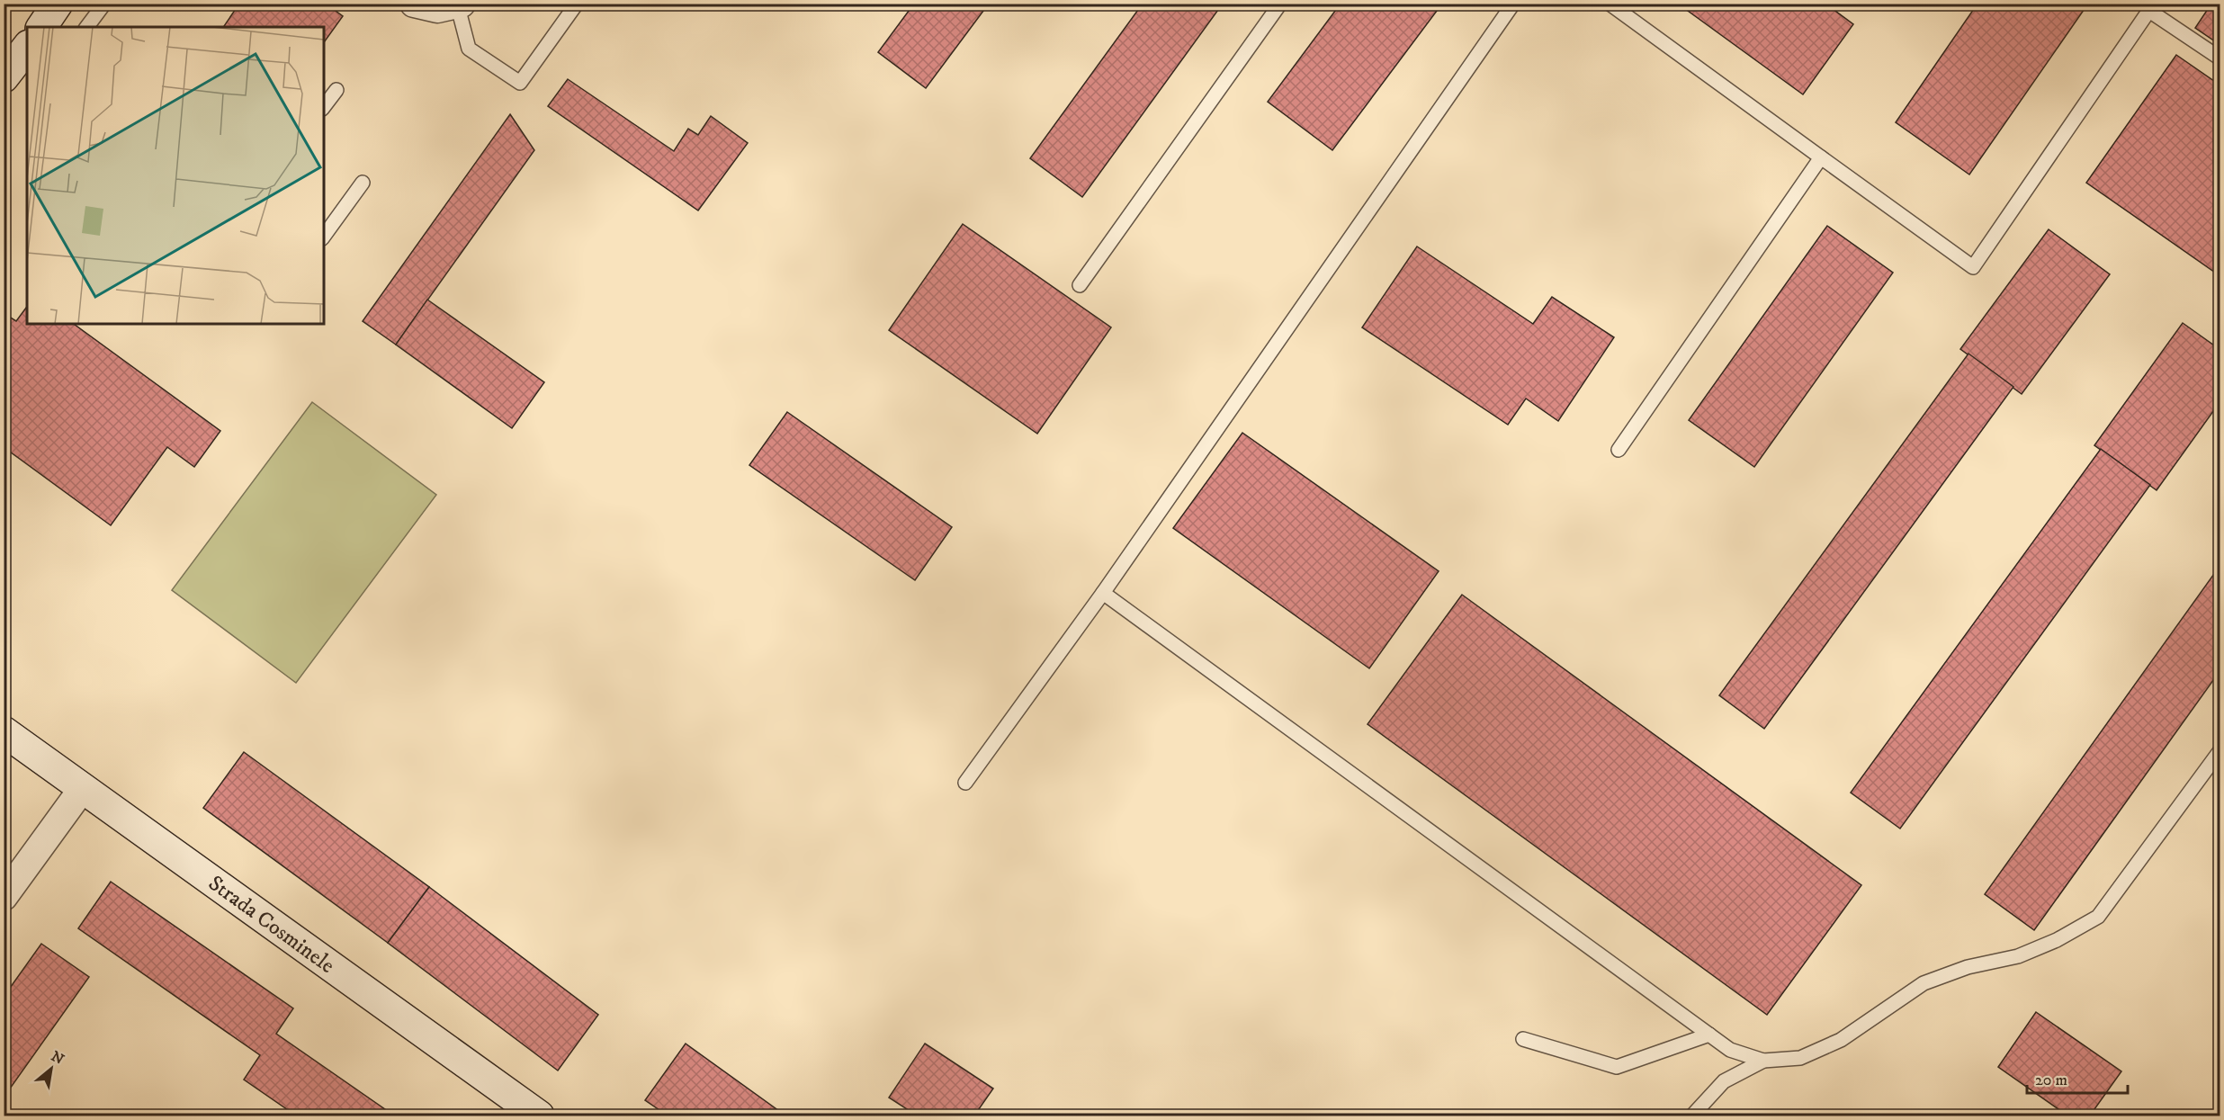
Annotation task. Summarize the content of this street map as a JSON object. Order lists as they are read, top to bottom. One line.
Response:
{"streets":{"street":["Strada Cosminele"]},"scale_bar":"20 m","north":"top right"}
